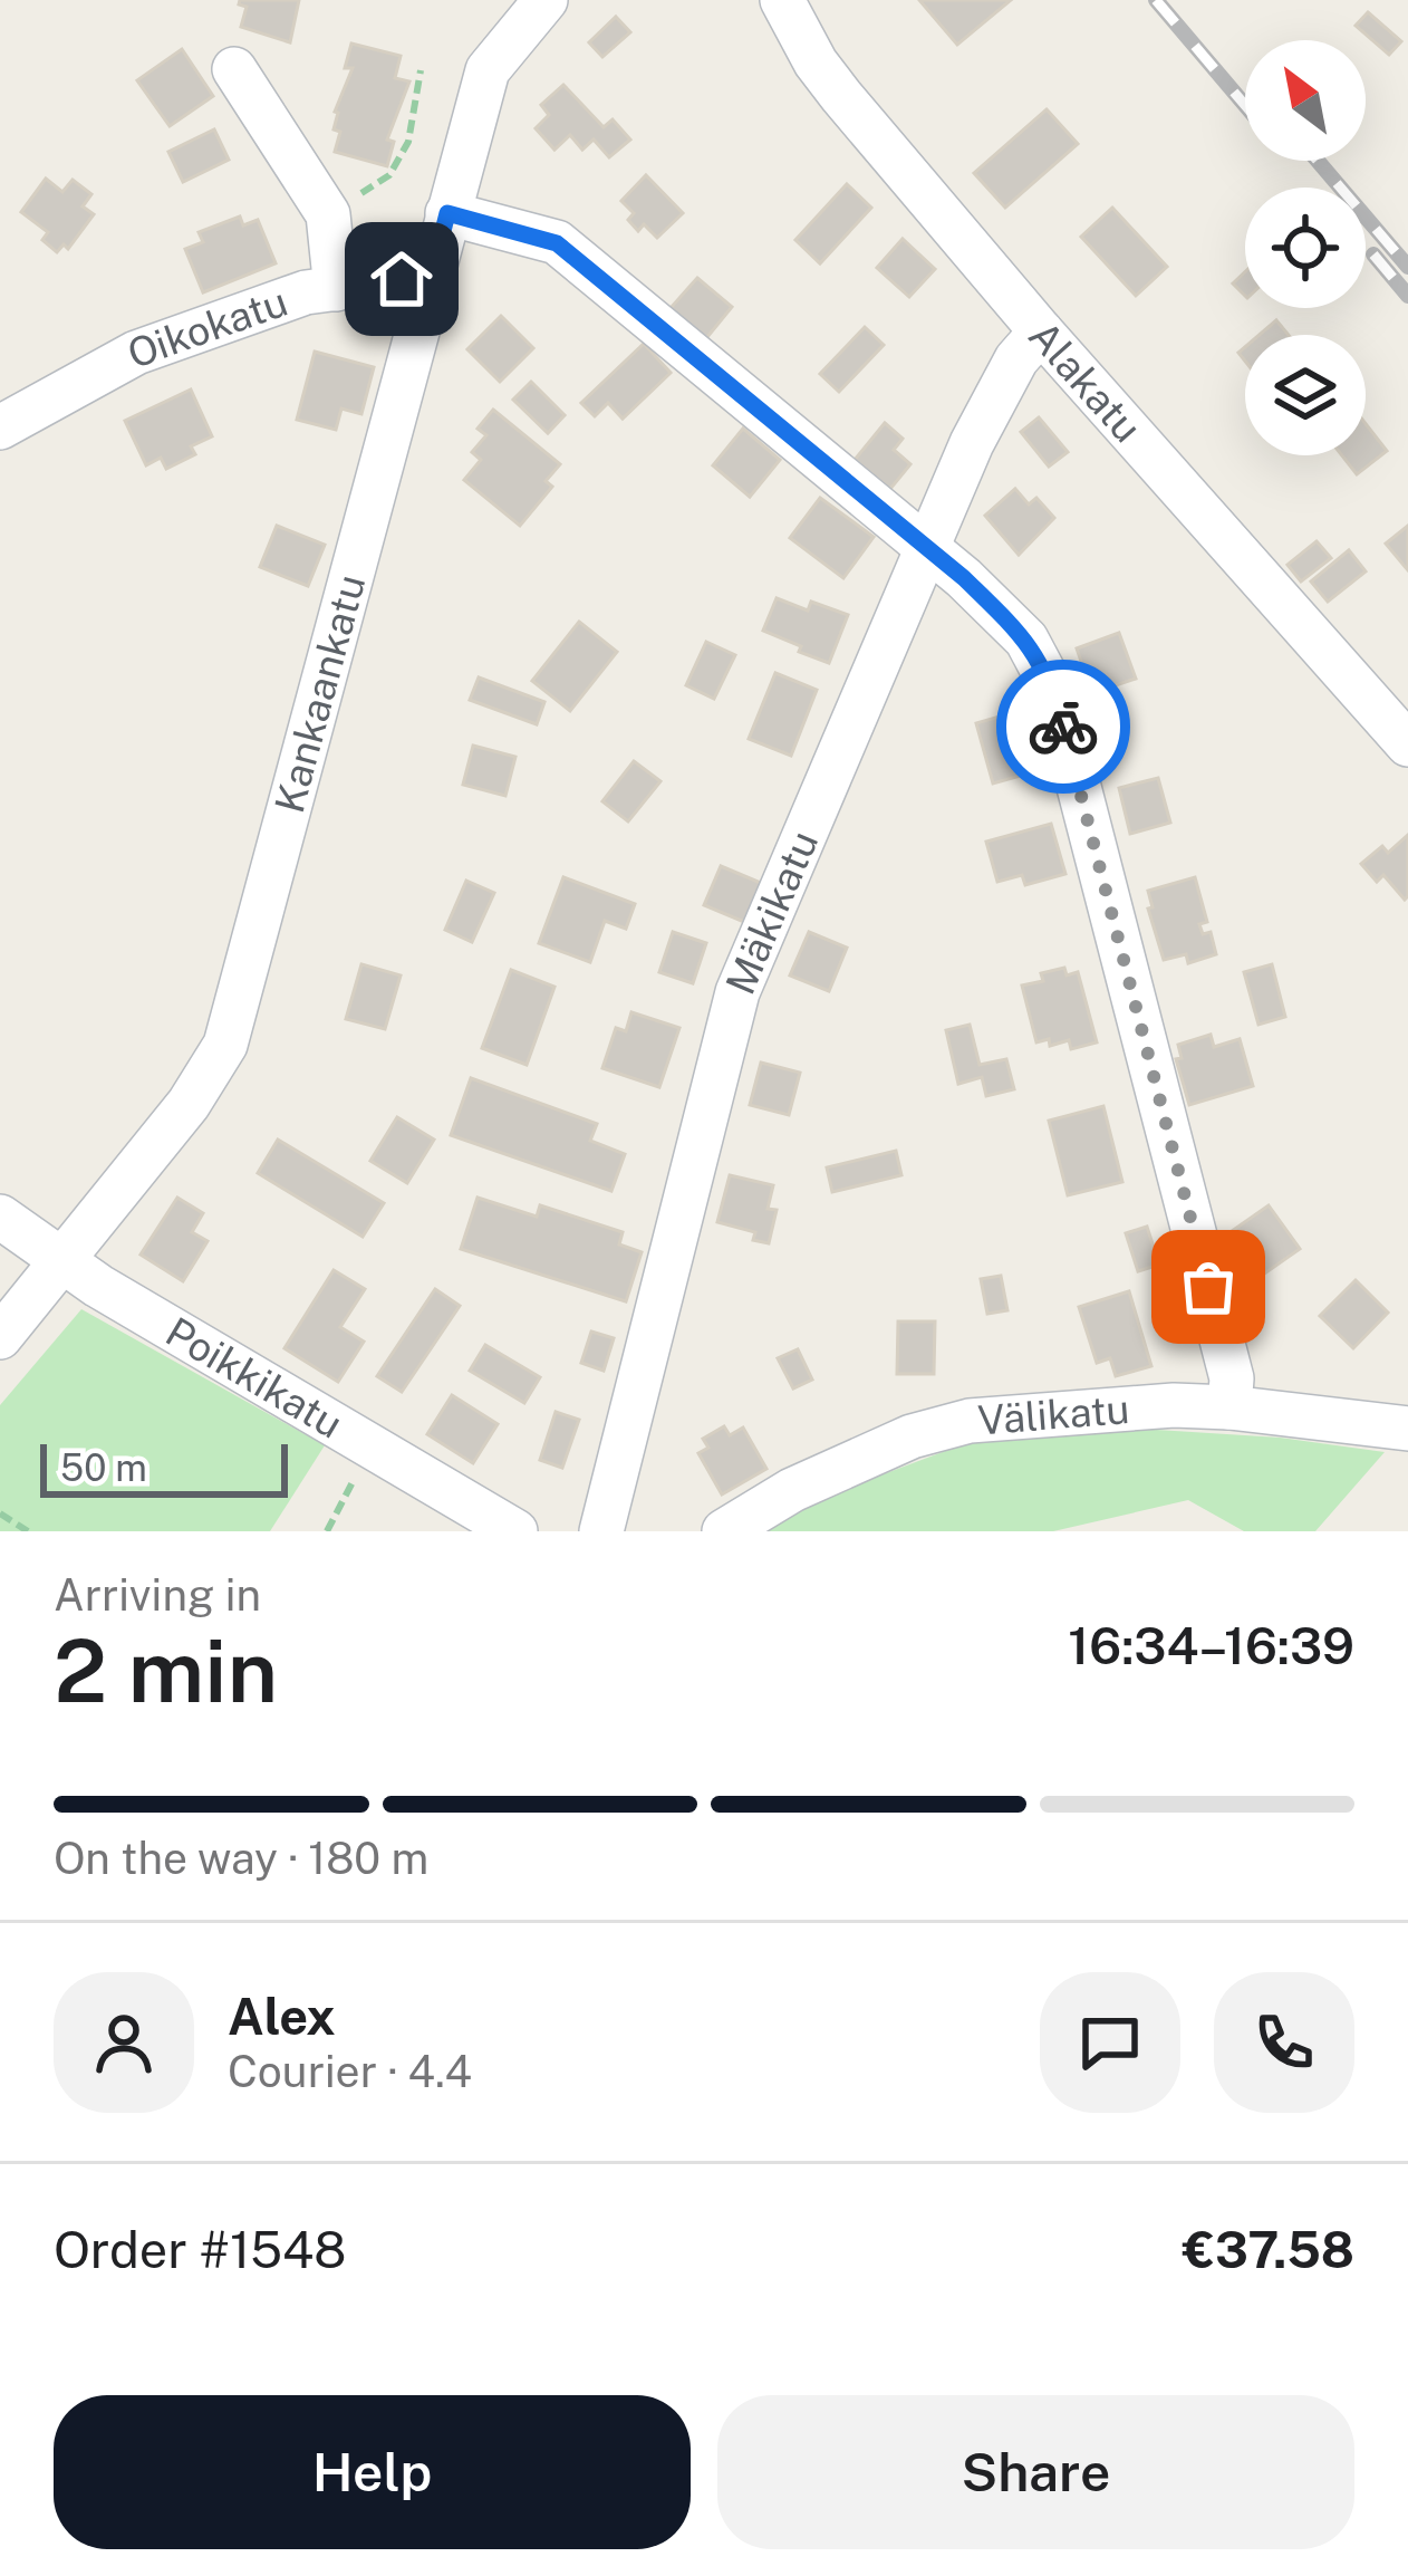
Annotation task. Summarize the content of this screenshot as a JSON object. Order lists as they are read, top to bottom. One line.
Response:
{"streets":{"street":["Oikokatu","Alakatu","Kankaankatu","Mäkikatu","Poikkikatu","Välikatu"]},"crossings":[["Oikokatu","Kankaankatu"],["Alakatu","Mäkikatu"],["Kankaankatu","Poikkikatu"]],"scale_bar":"50 m","north":"top left","page":{"scale":"50 m","heading":["2 min","Arriving in","16:34–16:39"],"panel":["Alex","Courier · 4.4","Order #1548","€37.58"],"bar":"On the way · 180 m","buttons":["Help","Share"]}}
